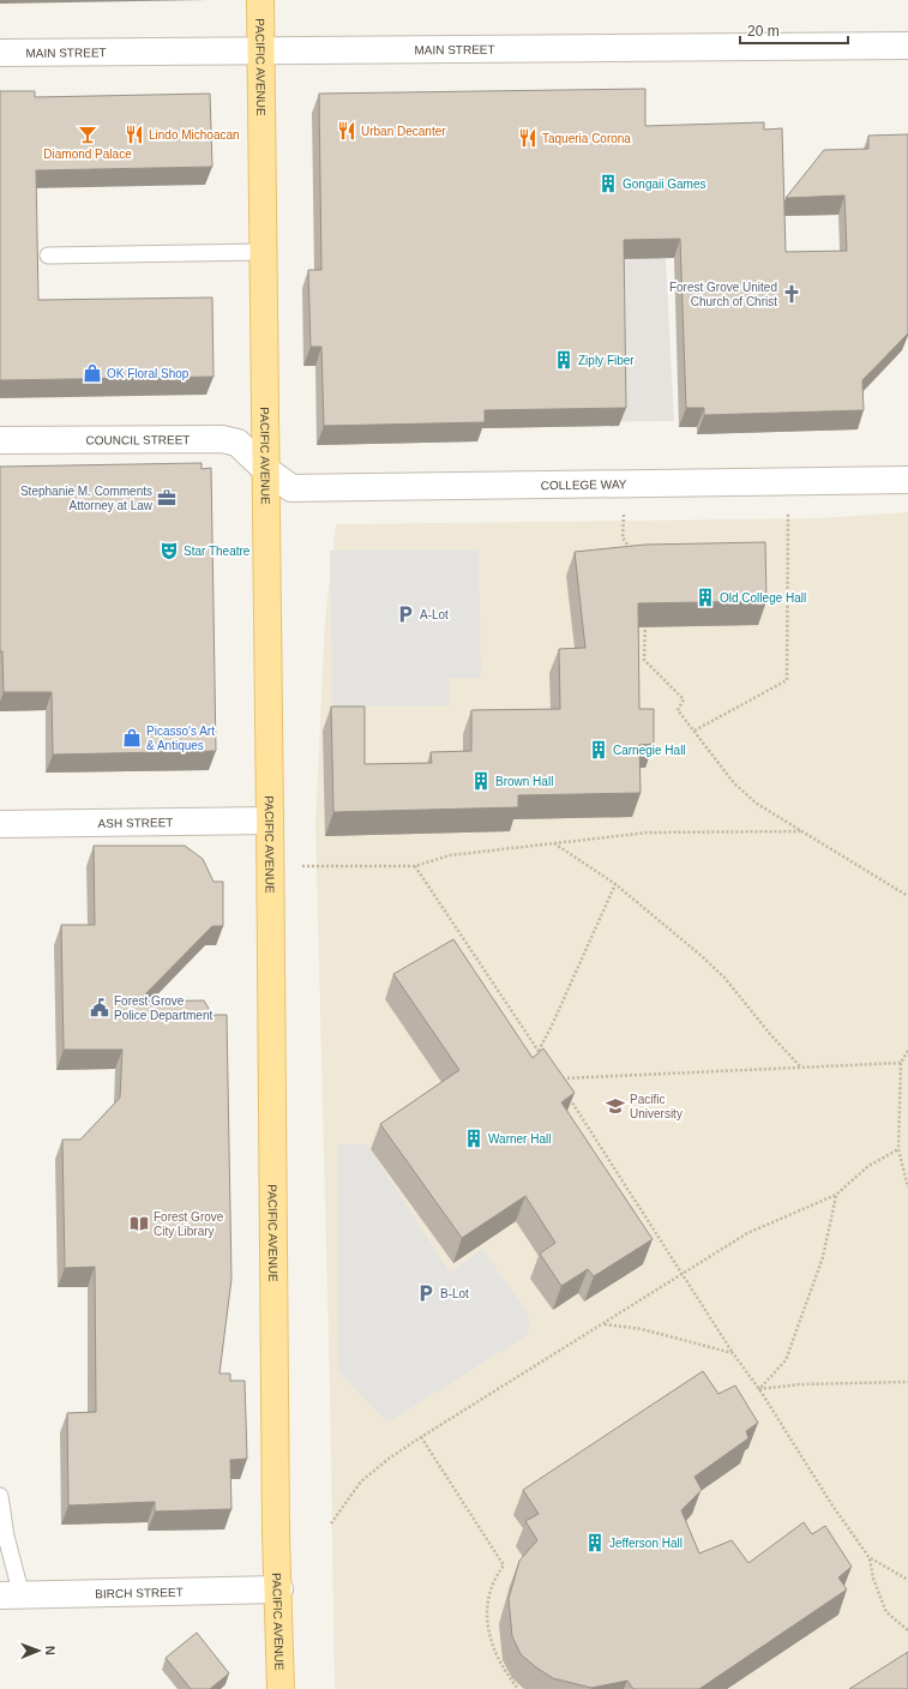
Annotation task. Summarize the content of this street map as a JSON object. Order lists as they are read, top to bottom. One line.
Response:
{"streets":{"main road":["PACIFIC AVENUE"],"street":["MAIN STREET","COUNCIL STREET","COLLEGE WAY","ASH STREET","BIRCH STREET"]},"crossings":[["MAIN STREET","PACIFIC AVENUE"],["PACIFIC AVENUE","COUNCIL STREET"],["PACIFIC AVENUE","COLLEGE WAY"],["PACIFIC AVENUE","ASH STREET"],["PACIFIC AVENUE","BIRCH STREET"],["COUNCIL STREET","COLLEGE WAY"]],"places":{"restaurant":["Urban Decanter","Lindo Michoacan","Taqueria Corona"],"bar":["Diamond Palace"],"building":["Gongaii Games","Ziply Fiber","Old College Hall","Carnegie Hall","Brown Hall","Warner Hall","Jefferson Hall"],"church":["Forest Grove United Church of Christ"],"shop":["OK Floral Shop","Picasso's Art & Antiques"],"office":["Stephanie M. Comments Attorney at Law"],"theatre":["Star Theatre"],"parking":["A-Lot","B-Lot"],"public building":["Forest Grove Police Department"],"school or university":["Pacific University"],"library":["Forest Grove City Library"]},"scale_bar":"20 m","north":"right"}
